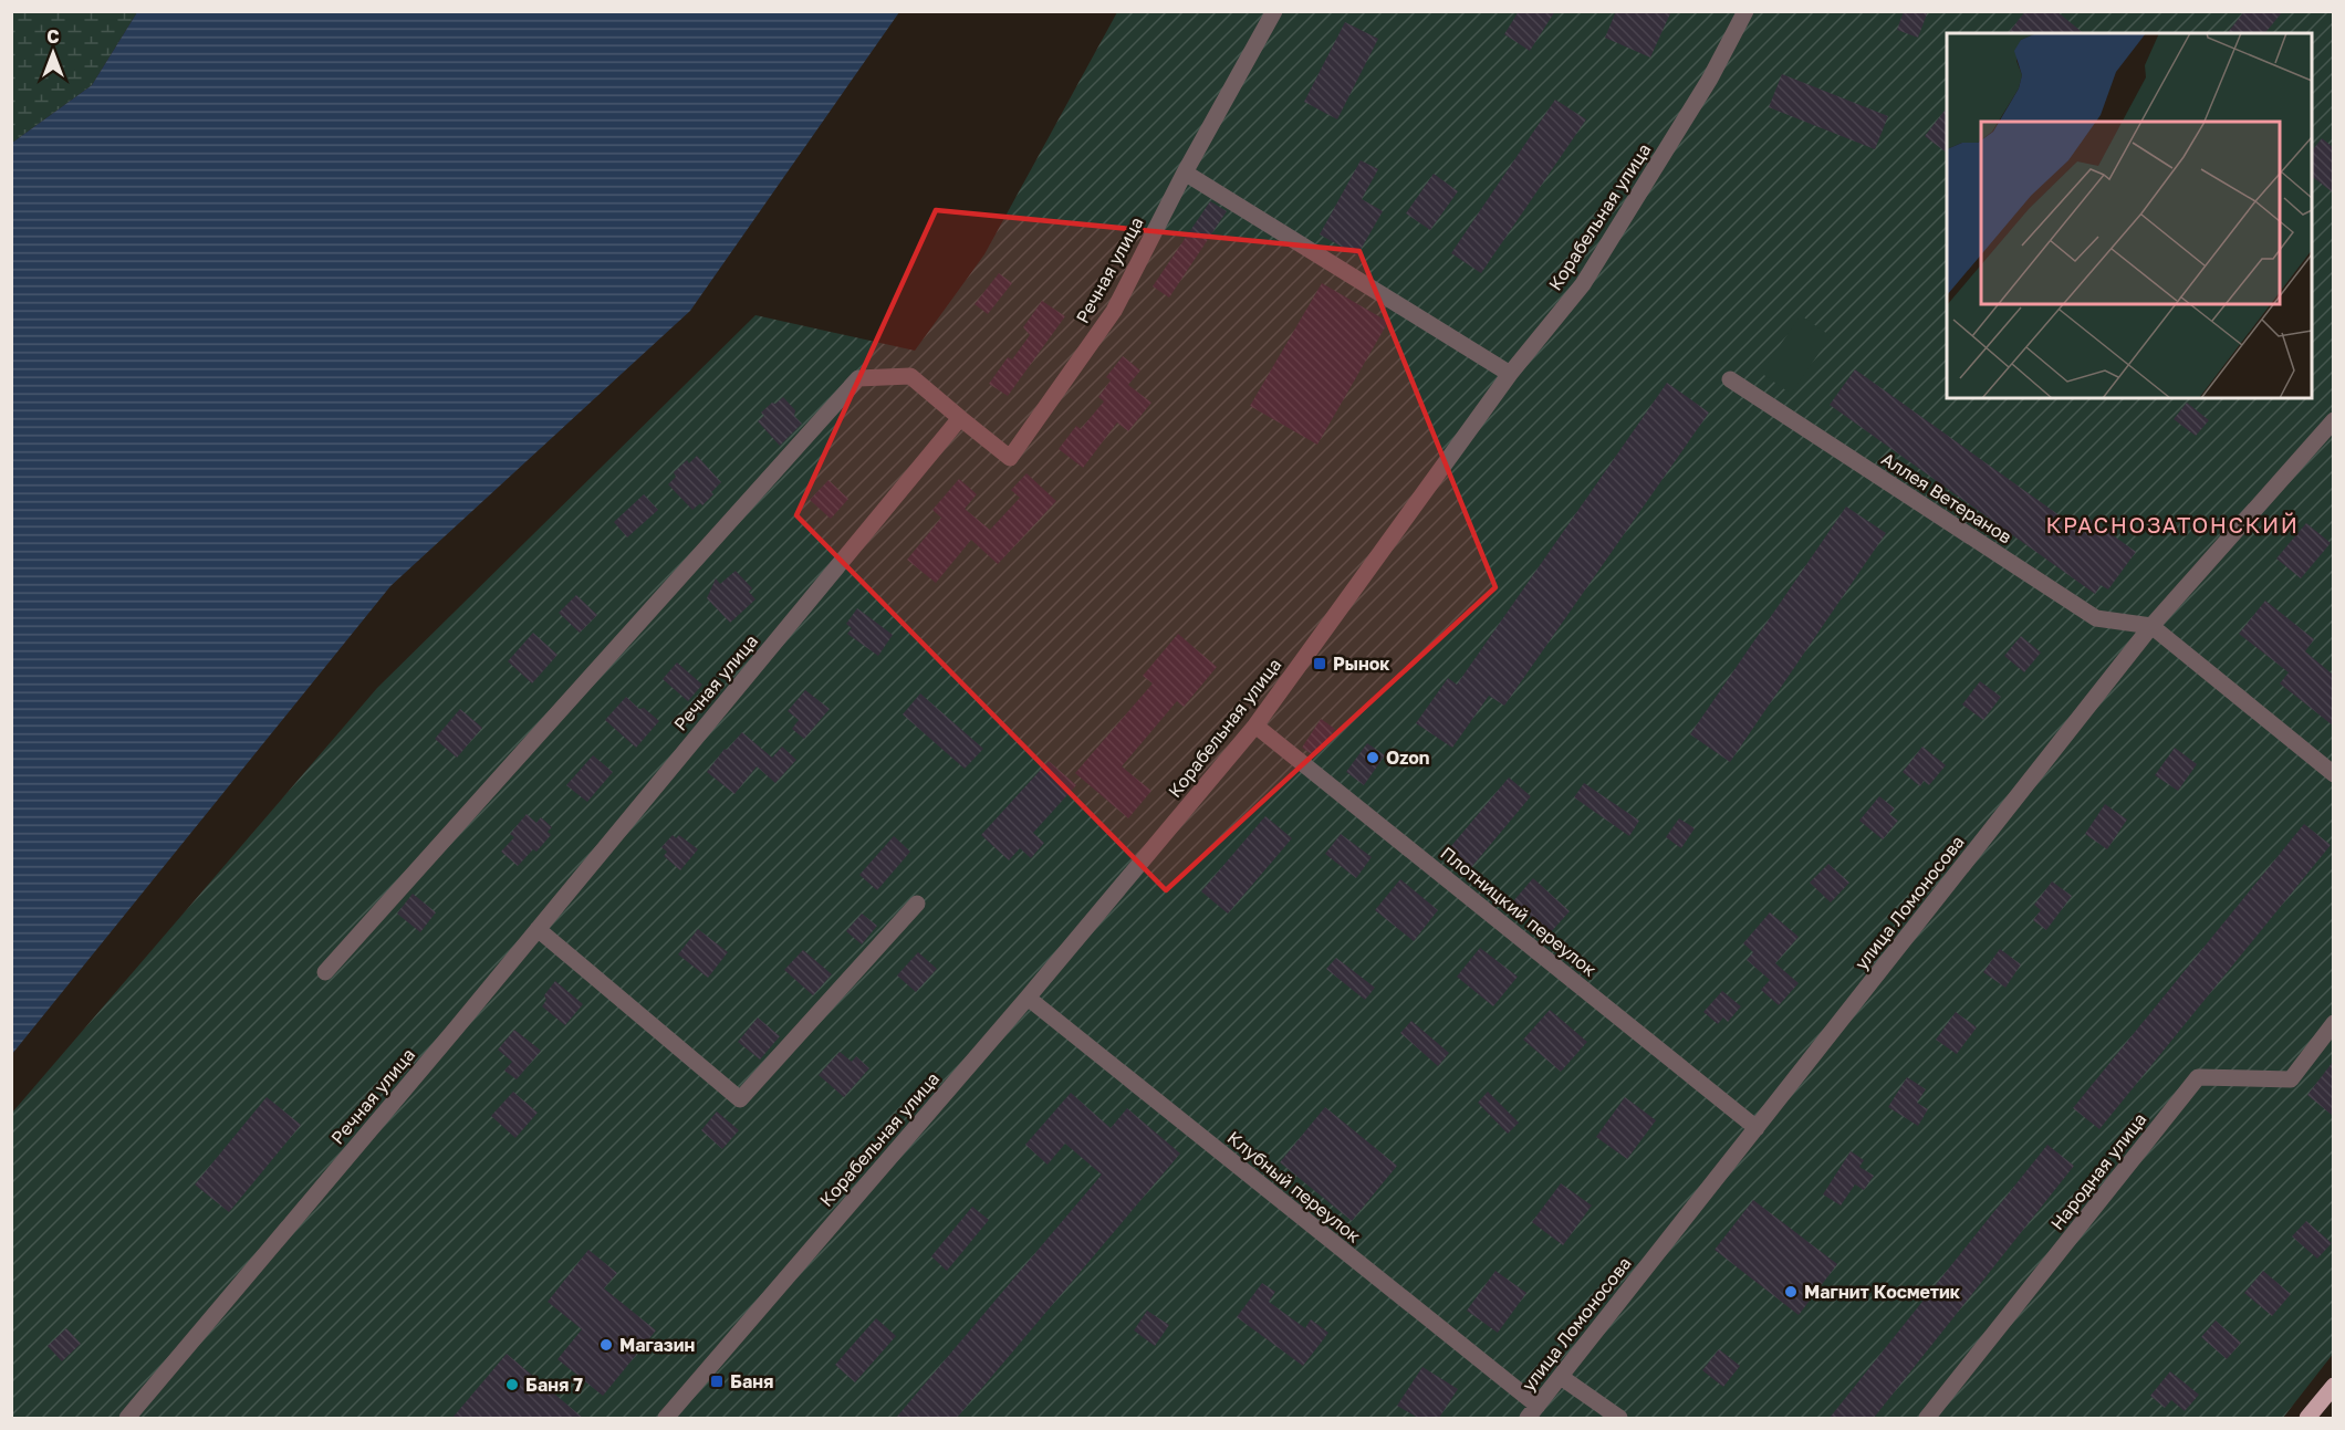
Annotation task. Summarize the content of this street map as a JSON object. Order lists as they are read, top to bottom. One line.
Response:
{"streets":{"street":["Корабельная улица","Речная улица","Аллея Ветеранов","улица Ломоносова","Плотницкий переулок","Народная улица","Клубный переулок"]},"crossings":[["Корабельная улица","Плотницкий переулок"],["Корабельная улица","Клубный переулок"],["Аллея Ветеранов","улица Ломоносова"],["улица Ломоносова","Плотницкий переулок"],["улица Ломоносова","Клубный переулок"]],"districts":["КРАСНОЗАТОНСКИЙ"],"places":{"transit":["Рынок","Баня"],"other":["Ozon","Магнит Косметик","Магазин","Баня 7"]},"north":"top"}
